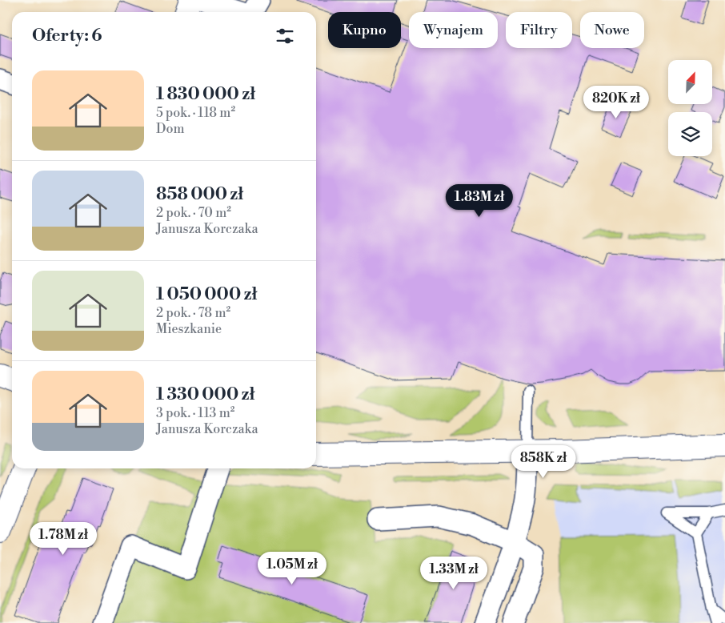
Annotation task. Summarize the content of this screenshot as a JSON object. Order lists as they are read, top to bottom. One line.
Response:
{"north":"top right","page":{"chip":["Kupno","Wynajem","Filtry","Nowe"],"heading":"Oferty: 6","list":[{"name":"1 830 000 zł","note":"5 pok. · 118 m² · Dom"},{"name":"858 000 zł","note":"2 pok. · 70 m² · Janusza Korczaka"},{"name":"1 050 000 zł","note":"2 pok. · 78 m² · Mieszkanie"},{"name":"1 330 000 zł","note":"3 pok. · 113 m² · Janusza Korczaka"}],"price":["820K zł","1.83M zł","858K zł","1.78M zł","1.05M zł","1.33M zł"]}}
